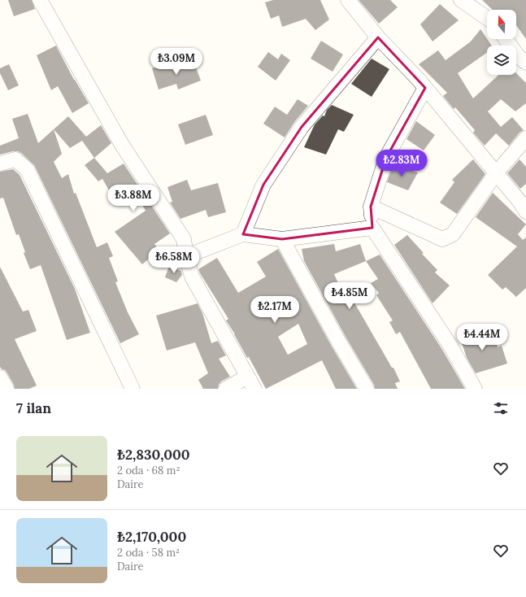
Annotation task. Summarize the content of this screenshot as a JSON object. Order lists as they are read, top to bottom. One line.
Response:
{"north":"top","page":{"price":["₺3.09M","₺2.83M","₺3.88M","₺6.58M","₺4.85M","₺2.17M","₺4.44M"],"heading":"7 ilan","list":[{"name":"₺2,830,000","note":"2 oda · 68 m² · Daire"},{"name":"₺2,170,000","note":"2 oda · 58 m² · Daire"}]}}
